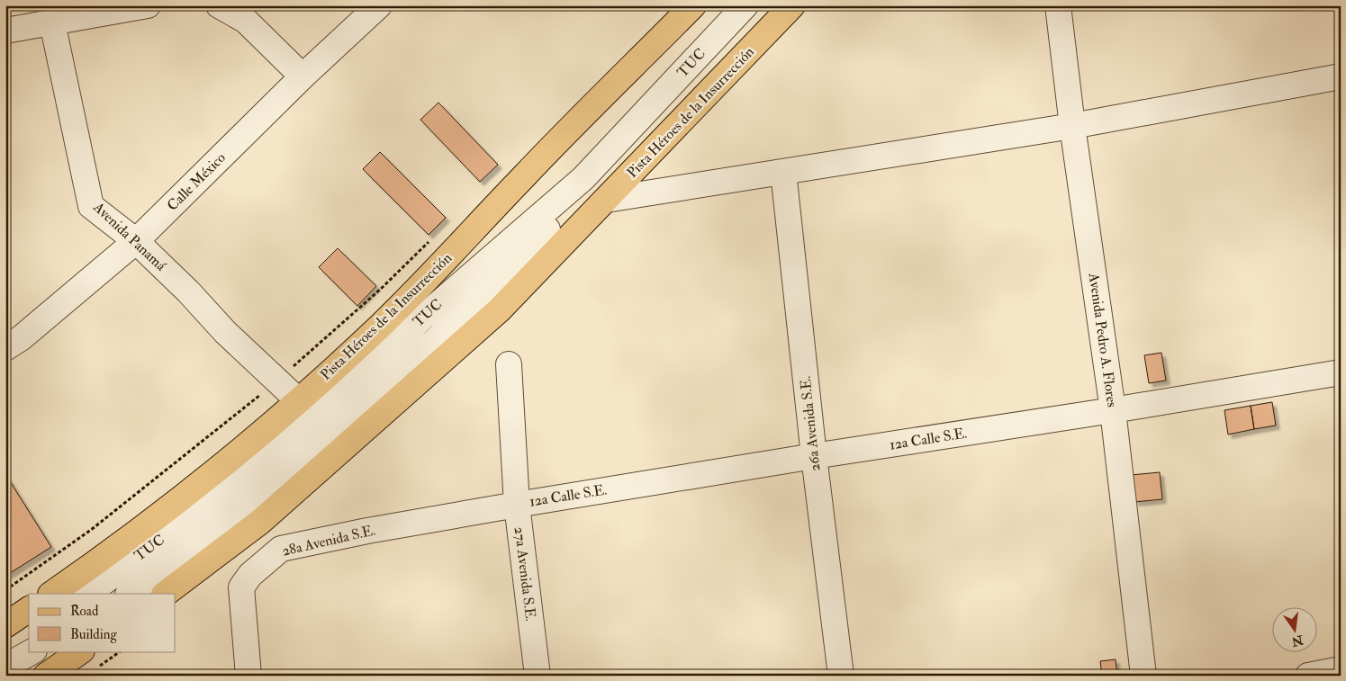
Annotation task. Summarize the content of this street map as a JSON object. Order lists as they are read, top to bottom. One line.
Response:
{"streets":{"main road":["Pista Héroes de la Insurrección"],"street":["TUC","Calle México","Avenida Panamá","Avenida Pedro A. Flores","26a Avenida S.E.","12a Calle S.E.","28a Avenida S.E.","27a Avenida S.E."]},"crossings":[["Pista Héroes de la Insurrección","Avenida Panamá"],["Calle México","Avenida Panamá"],["Avenida Pedro A. Flores","12a Calle S.E."],["26a Avenida S.E.","12a Calle S.E."],["12a Calle S.E.","28a Avenida S.E."],["12a Calle S.E.","27a Avenida S.E."],["28a Avenida S.E.","27a Avenida S.E."]],"legend":["Road","Building"],"north":"bottom"}
